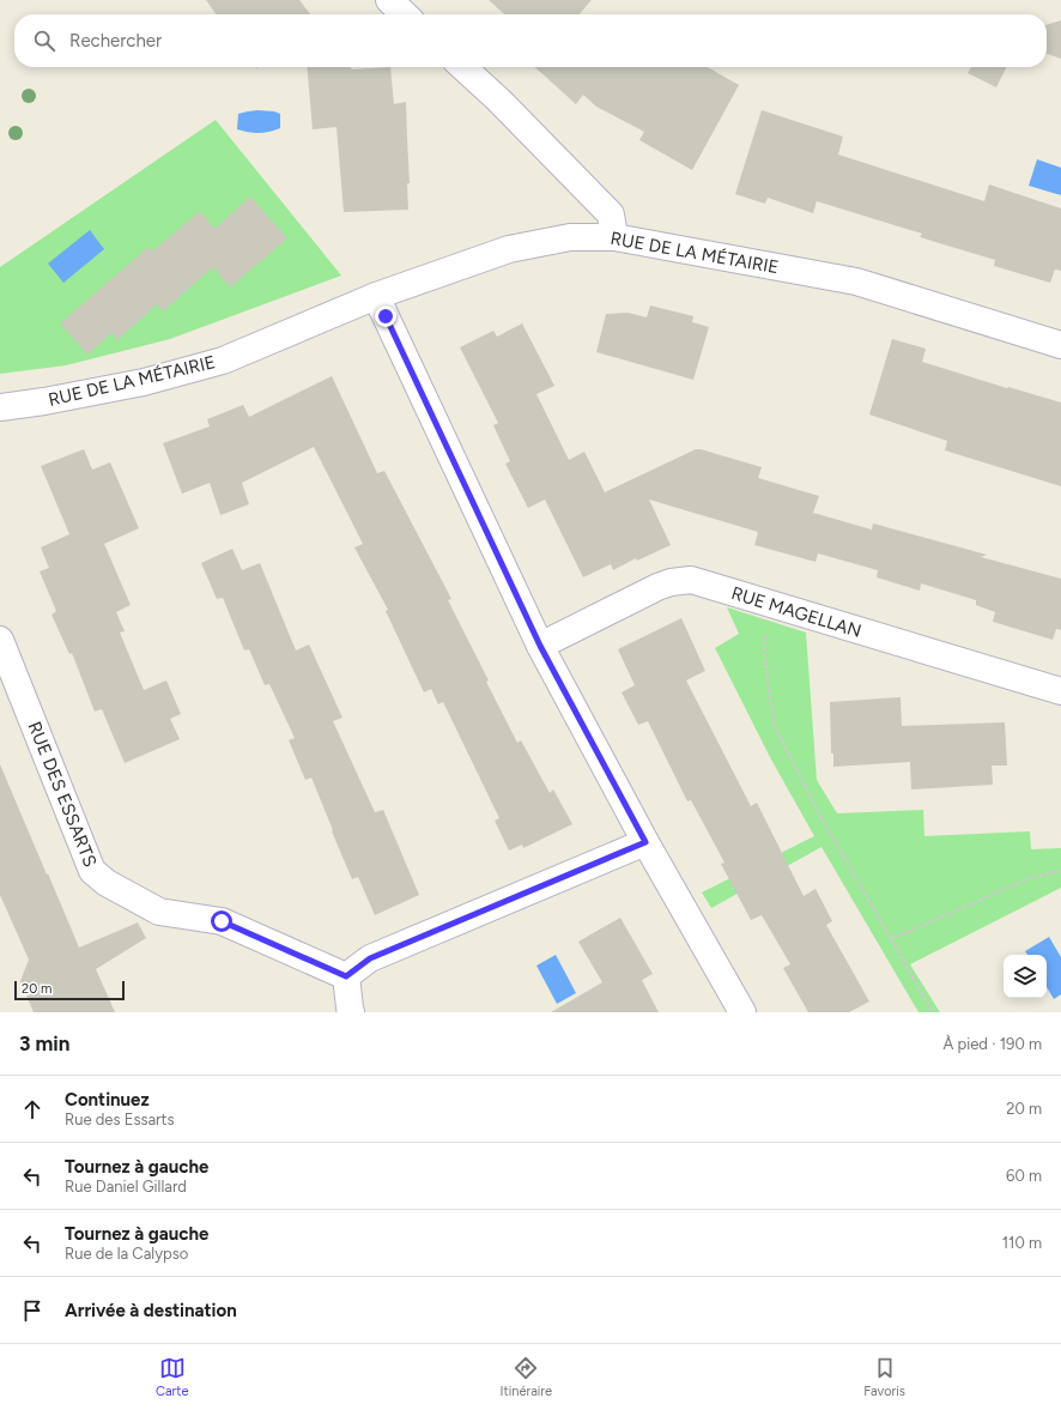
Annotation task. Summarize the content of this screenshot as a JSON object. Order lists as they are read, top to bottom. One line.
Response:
{"streets":{"street":["RUE DE LA MÉTAIRIE","RUE MAGELLAN","RUE DES ESSARTS"]},"scale_bar":"20 m","page":{"search":"Rechercher","scale":"20 m","heading":["3 min","À pied · 190 m"],"list":[["Continuez","Rue des Essarts","20 m"],["Tournez à gauche","Rue Daniel Gillard","60 m"],["Tournez à gauche","Rue de la Calypso","110 m"],"Arrivée à destination"],"nav":["Carte","Itinéraire","Favoris"]}}
